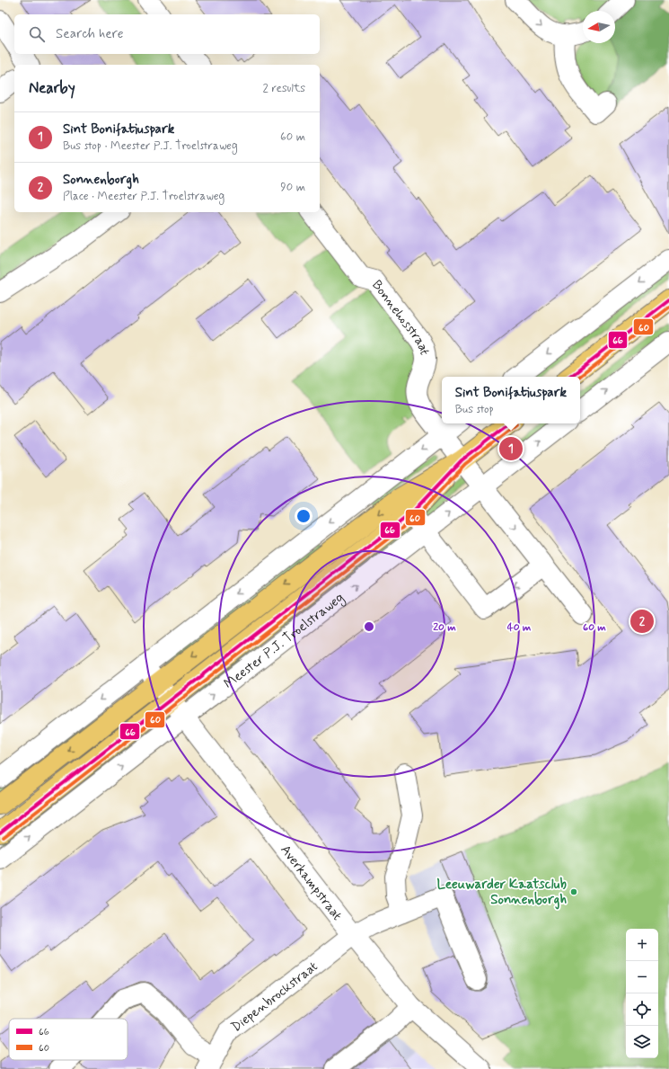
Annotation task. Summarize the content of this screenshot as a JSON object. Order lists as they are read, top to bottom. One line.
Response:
{"streets":{"main road":["Meester P.J. Troelstraweg"],"street":["Bonnehosstraat","Averkampstraat","Diepenbrockstraat"]},"crossings":[["Bonnehosstraat","Meester P.J. Troelstraweg"],["Meester P.J. Troelstraweg","Averkampstraat"],["Averkampstraat","Diepenbrockstraat"]],"places":["Leeuwarder Kaatsclub Sonnenborgh"],"lines":["transit line 66","transit line 60"],"legend":["66","60"],"north":"left","page":{"search":"Search here","heading":["Nearby","2 results"],"list":[{"mark":"1","name":"Sint Bonifatiuspark","note":"Bus stop · Meester P.J. Troelstraweg","value":"60 m"},{"mark":"2","name":"Sonnenborgh","note":"Place · Meester P.J. Troelstraweg","value":"90 m"}],"popup":["Sint Bonifatiuspark","Bus stop"],"pins":["1","2"],"map_buttons":["+","−"]},"rings":["20 m","40 m","60 m"]}
